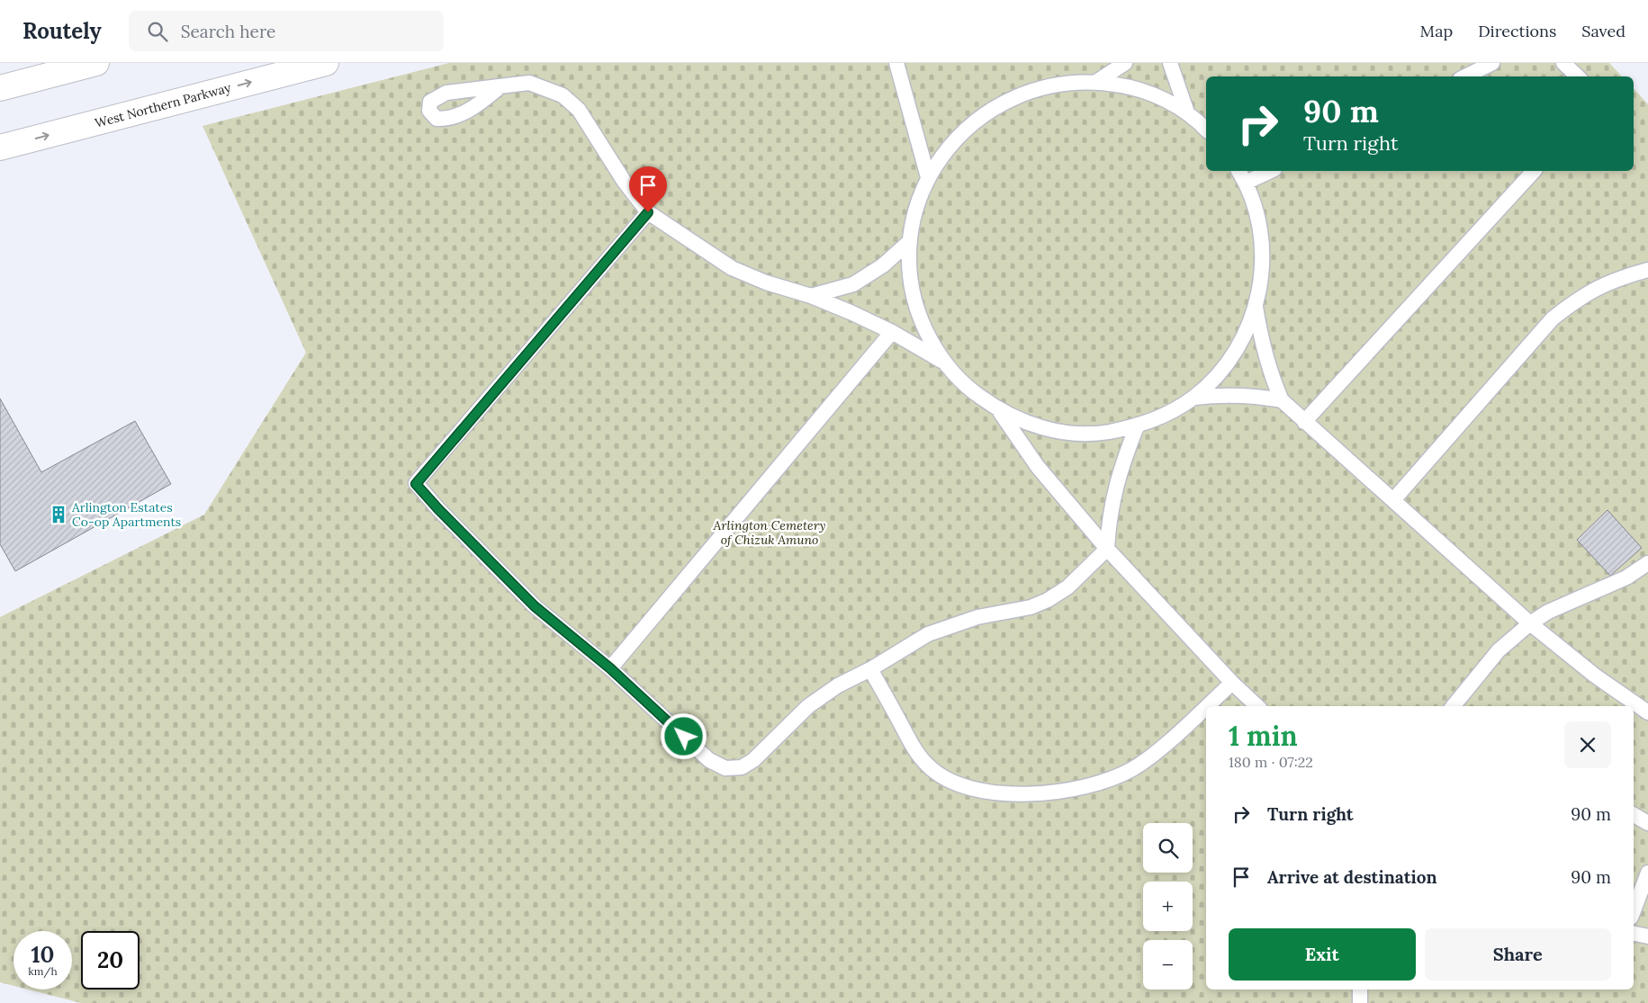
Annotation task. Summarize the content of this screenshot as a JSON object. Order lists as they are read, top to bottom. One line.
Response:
{"streets":{"main road":["West Northern Parkway"]},"one_way":["West Northern Parkway"],"parks":["Arlington Cemetery of Chizuk Amuno"],"places":{"building":["Arlington Estates Co-op Apartments"]},"page":{"header":"Routely","search":"Search here","nav":["Map","Directions","Saved"],"turn":["90 m","Turn right"],"heading":["1 min","180 m · 07:22"],"list":[{"name":"Turn right","value":"90 m"},{"name":"Arrive at destination","value":"90 m"}],"map_buttons":["+","−"],"buttons":["Exit","Share"],"speed":"10 km/h","limit":"20"}}
